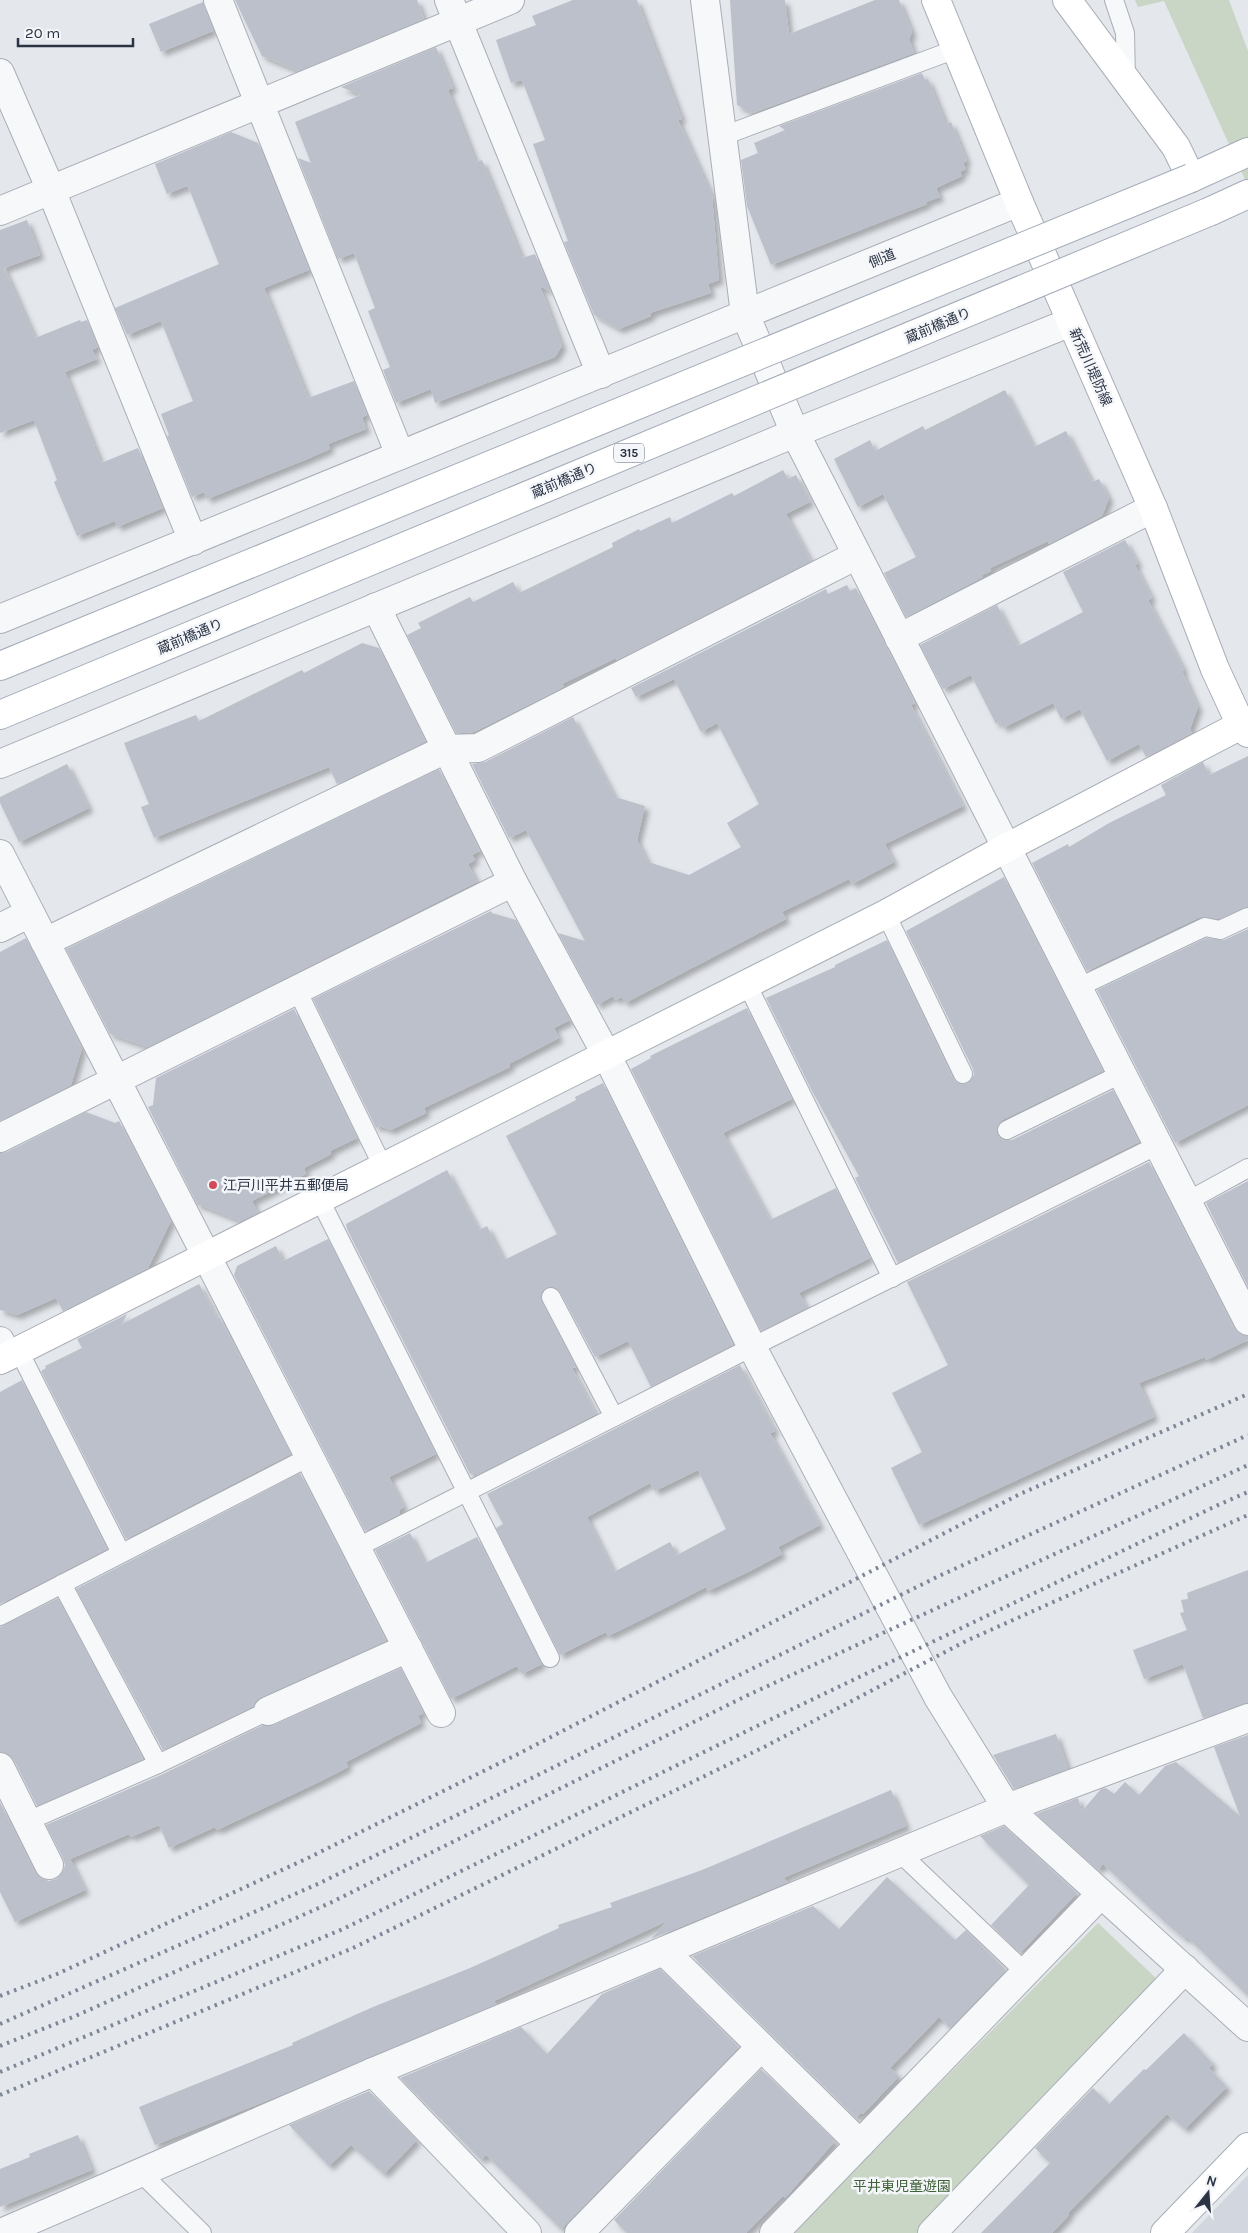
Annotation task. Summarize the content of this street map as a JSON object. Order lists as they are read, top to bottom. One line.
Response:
{"streets":{"main road":["蔵前橋通り","新荒川堤防線","315"],"street":["側道"]},"crossings":[["側道","新荒川堤防線"]],"parks":["平井東児童遊園"],"places":["江戸川平井五郵便局"],"scale_bar":"20 m","north":"top"}
